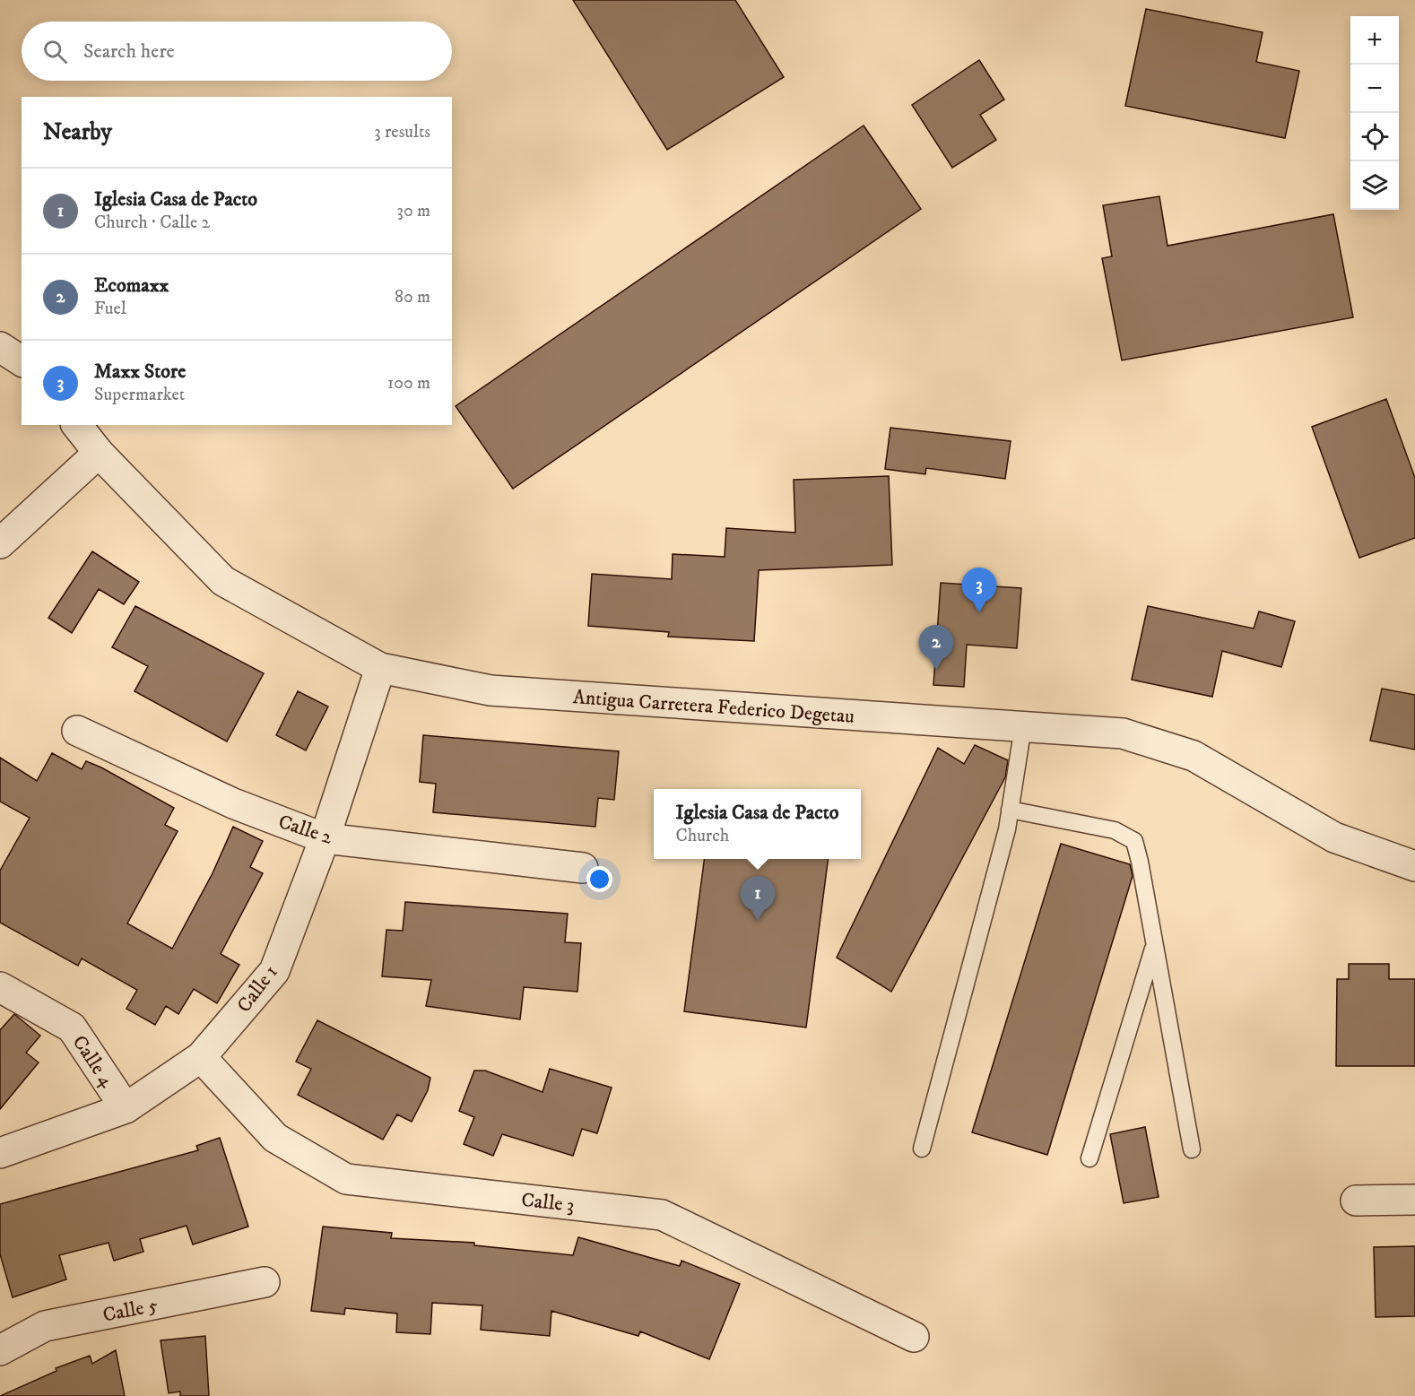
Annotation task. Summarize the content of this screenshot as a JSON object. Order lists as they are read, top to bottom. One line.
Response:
{"streets":{"street":["Antigua Carretera Federico Degetau","Calle 2","Calle 1","Calle 4","Calle 3","Calle 5"]},"crossings":[["Antigua Carretera Federico Degetau","Calle 1"],["Calle 2","Calle 1"],["Calle 1","Calle 4"],["Calle 1","Calle 3"]],"page":{"map_buttons":["+","−"],"search":"Search here","heading":["Nearby","3 results"],"list":[{"mark":"1","name":"Iglesia Casa de Pacto","note":"Church · Calle 2","value":"30 m"},{"mark":"2","name":"Ecomaxx","note":"Fuel","value":"80 m"},{"mark":"3","name":"Maxx Store","note":"Supermarket","value":"100 m"}],"pins":["3","2","1"],"popup":["Iglesia Casa de Pacto","Church"]}}
